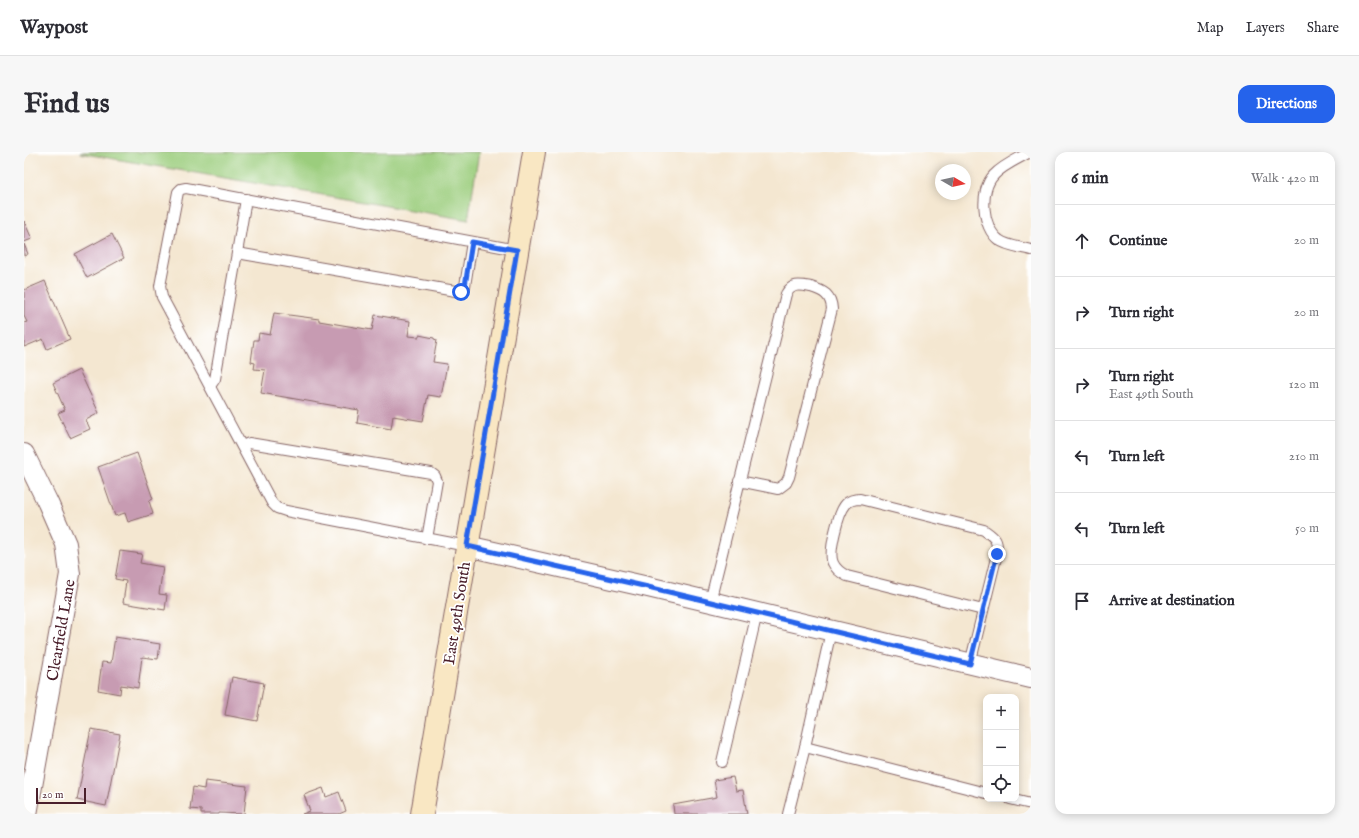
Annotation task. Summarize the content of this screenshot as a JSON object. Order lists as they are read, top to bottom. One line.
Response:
{"streets":{"street":["East 49th South","Clearfield Lane"]},"scale_bar":"20 m","north":"right","page":{"header":"Waypost","nav":["Map","Layers","Share"],"buttons":"Directions","title":"Find us","heading":["6 min","Walk · 420 m"],"list":[["Continue","20 m"],["Turn right","20 m"],["Turn right","East 49th South","120 m"],["Turn left","210 m"],["Turn left","50 m"],"Arrive at destination"],"map_buttons":["+","−"],"scale":"20 m"}}
